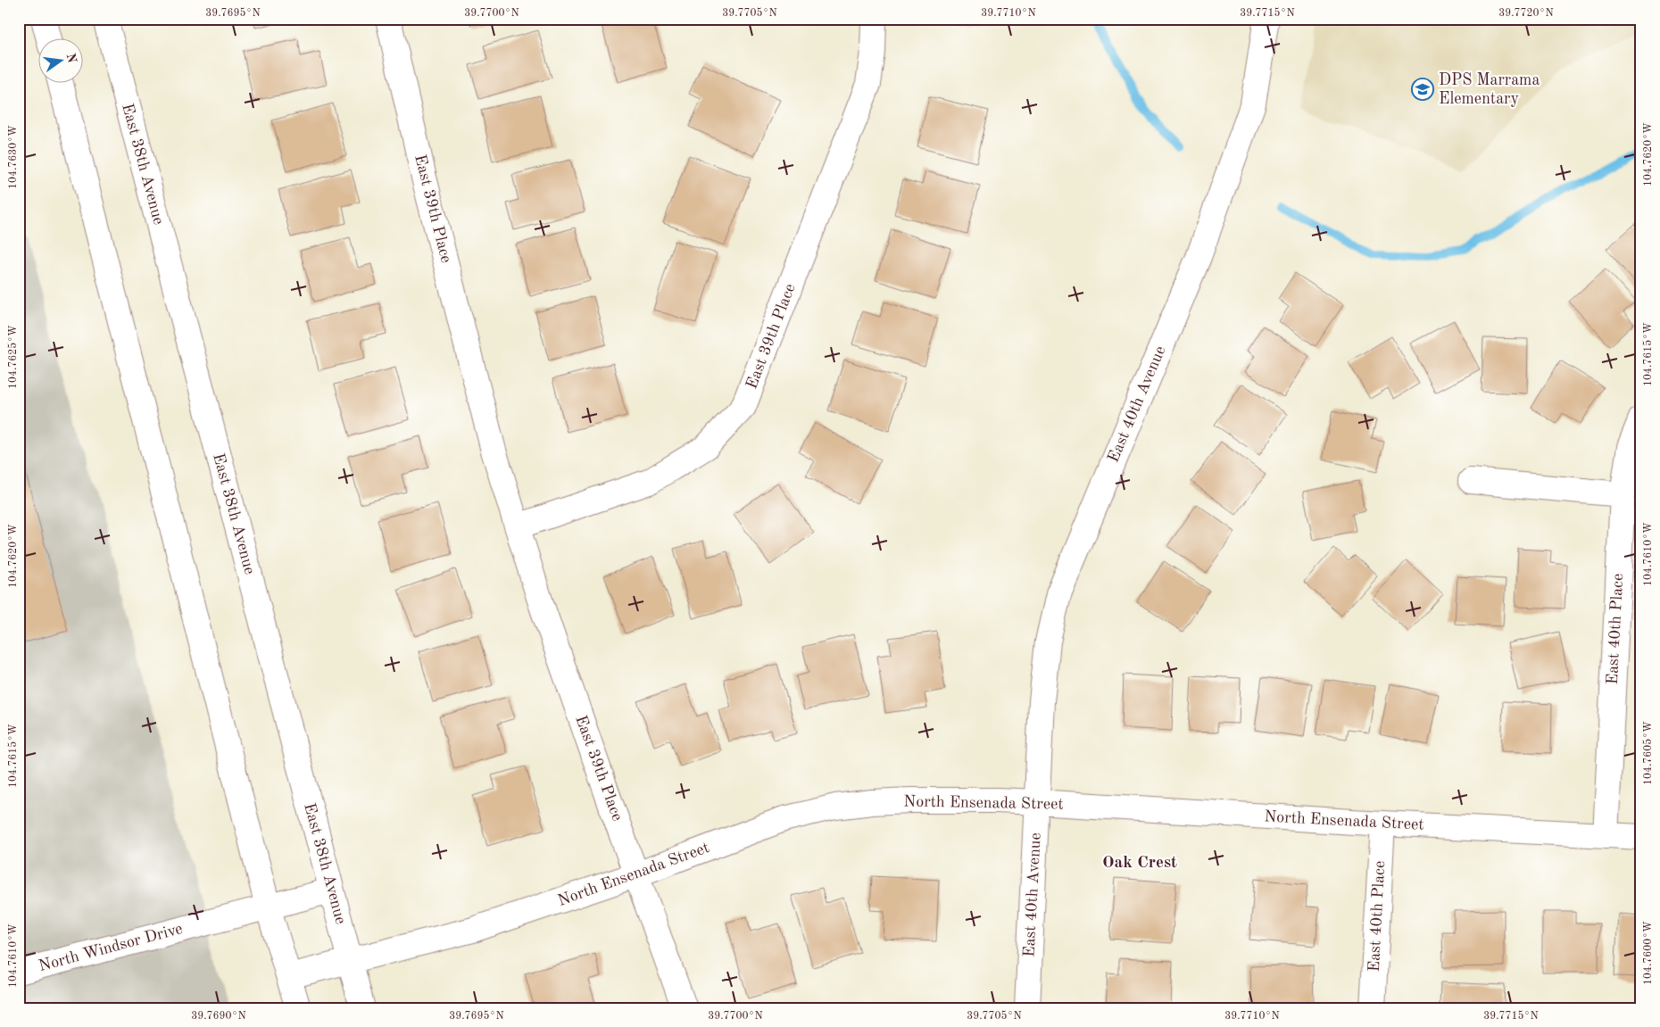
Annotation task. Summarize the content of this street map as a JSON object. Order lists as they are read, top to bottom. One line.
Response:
{"streets":{"street":["East 38th Avenue","East 39th Place","East 40th Avenue","East 40th Place","North Ensenada Street","North Windsor Drive"]},"crossings":[["East 38th Avenue","North Ensenada Street"],["East 38th Avenue","North Windsor Drive"],["East 39th Place","North Ensenada Street"],["East 40th Avenue","North Ensenada Street"],["East 40th Place","North Ensenada Street"]],"districts":["Oak Crest"],"places":{"school or university":["DPS Marrama Elementary"]},"north":"right","coordinates":["39.7695°N","39.7700°N","39.7705°N","39.7710°N","39.7715°N","39.7720°N","104.7620°W","104.7630°W","104.7615°W","104.7625°W","104.7610°W","104.7605°W","104.7600°W","39.7690°N"]}
